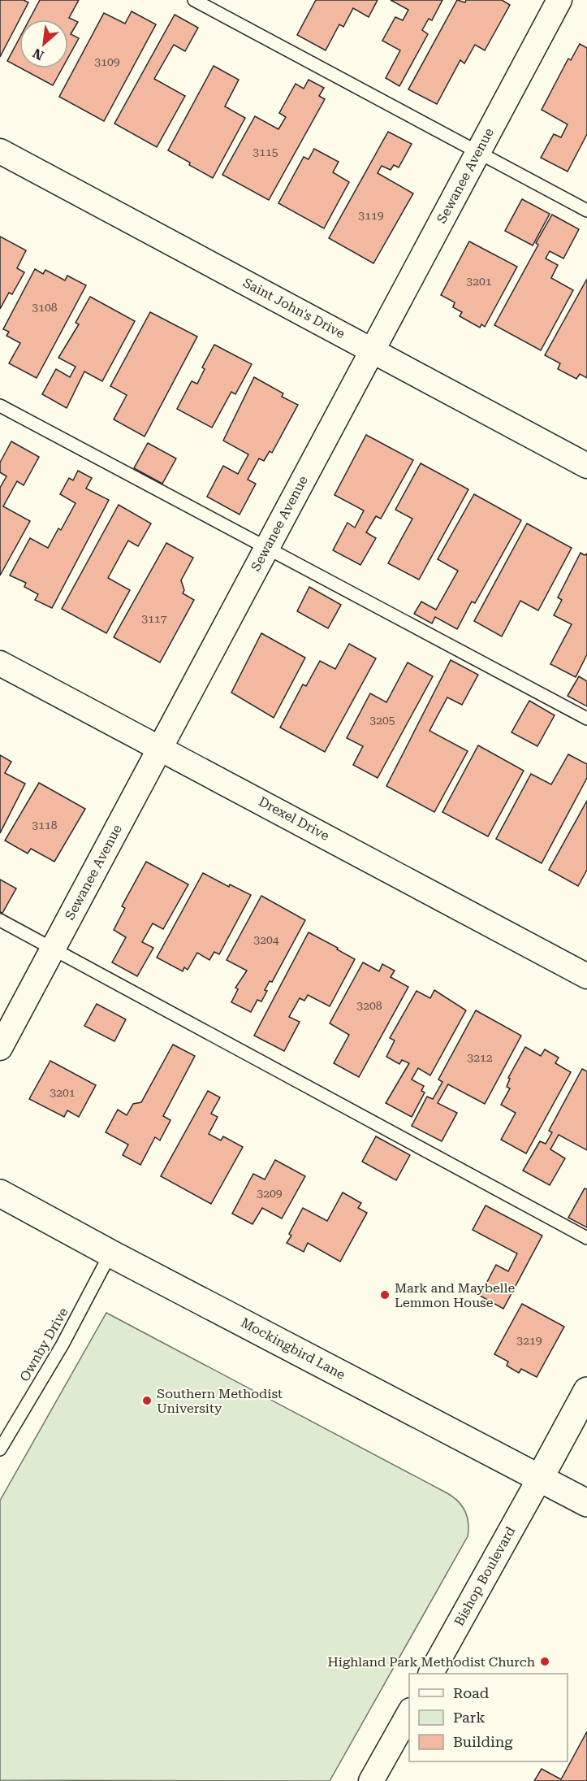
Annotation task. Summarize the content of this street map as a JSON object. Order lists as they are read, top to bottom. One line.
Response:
{"streets":{"main road":["Mockingbird Lane"],"street":["Sewanee Avenue","Saint John's Drive","Drexel Drive","Bishop Boulevard"],"lane":["Ownby Drive"]},"crossings":[["Sewanee Avenue","Saint John's Drive"],["Sewanee Avenue","Drexel Drive"],["Ownby Drive","Mockingbird Lane"],["Mockingbird Lane","Bishop Boulevard"]],"places":["Mark and Maybelle Lemmon House","Southern Methodist University","Highland Park Methodist Church"],"house_numbers":["3109","3115","3119","3201","3108","3117","3205","3118","3204","3208","3212","3201","3209","3219"],"legend":["Road","Park","Building"],"north":"bottom left"}
